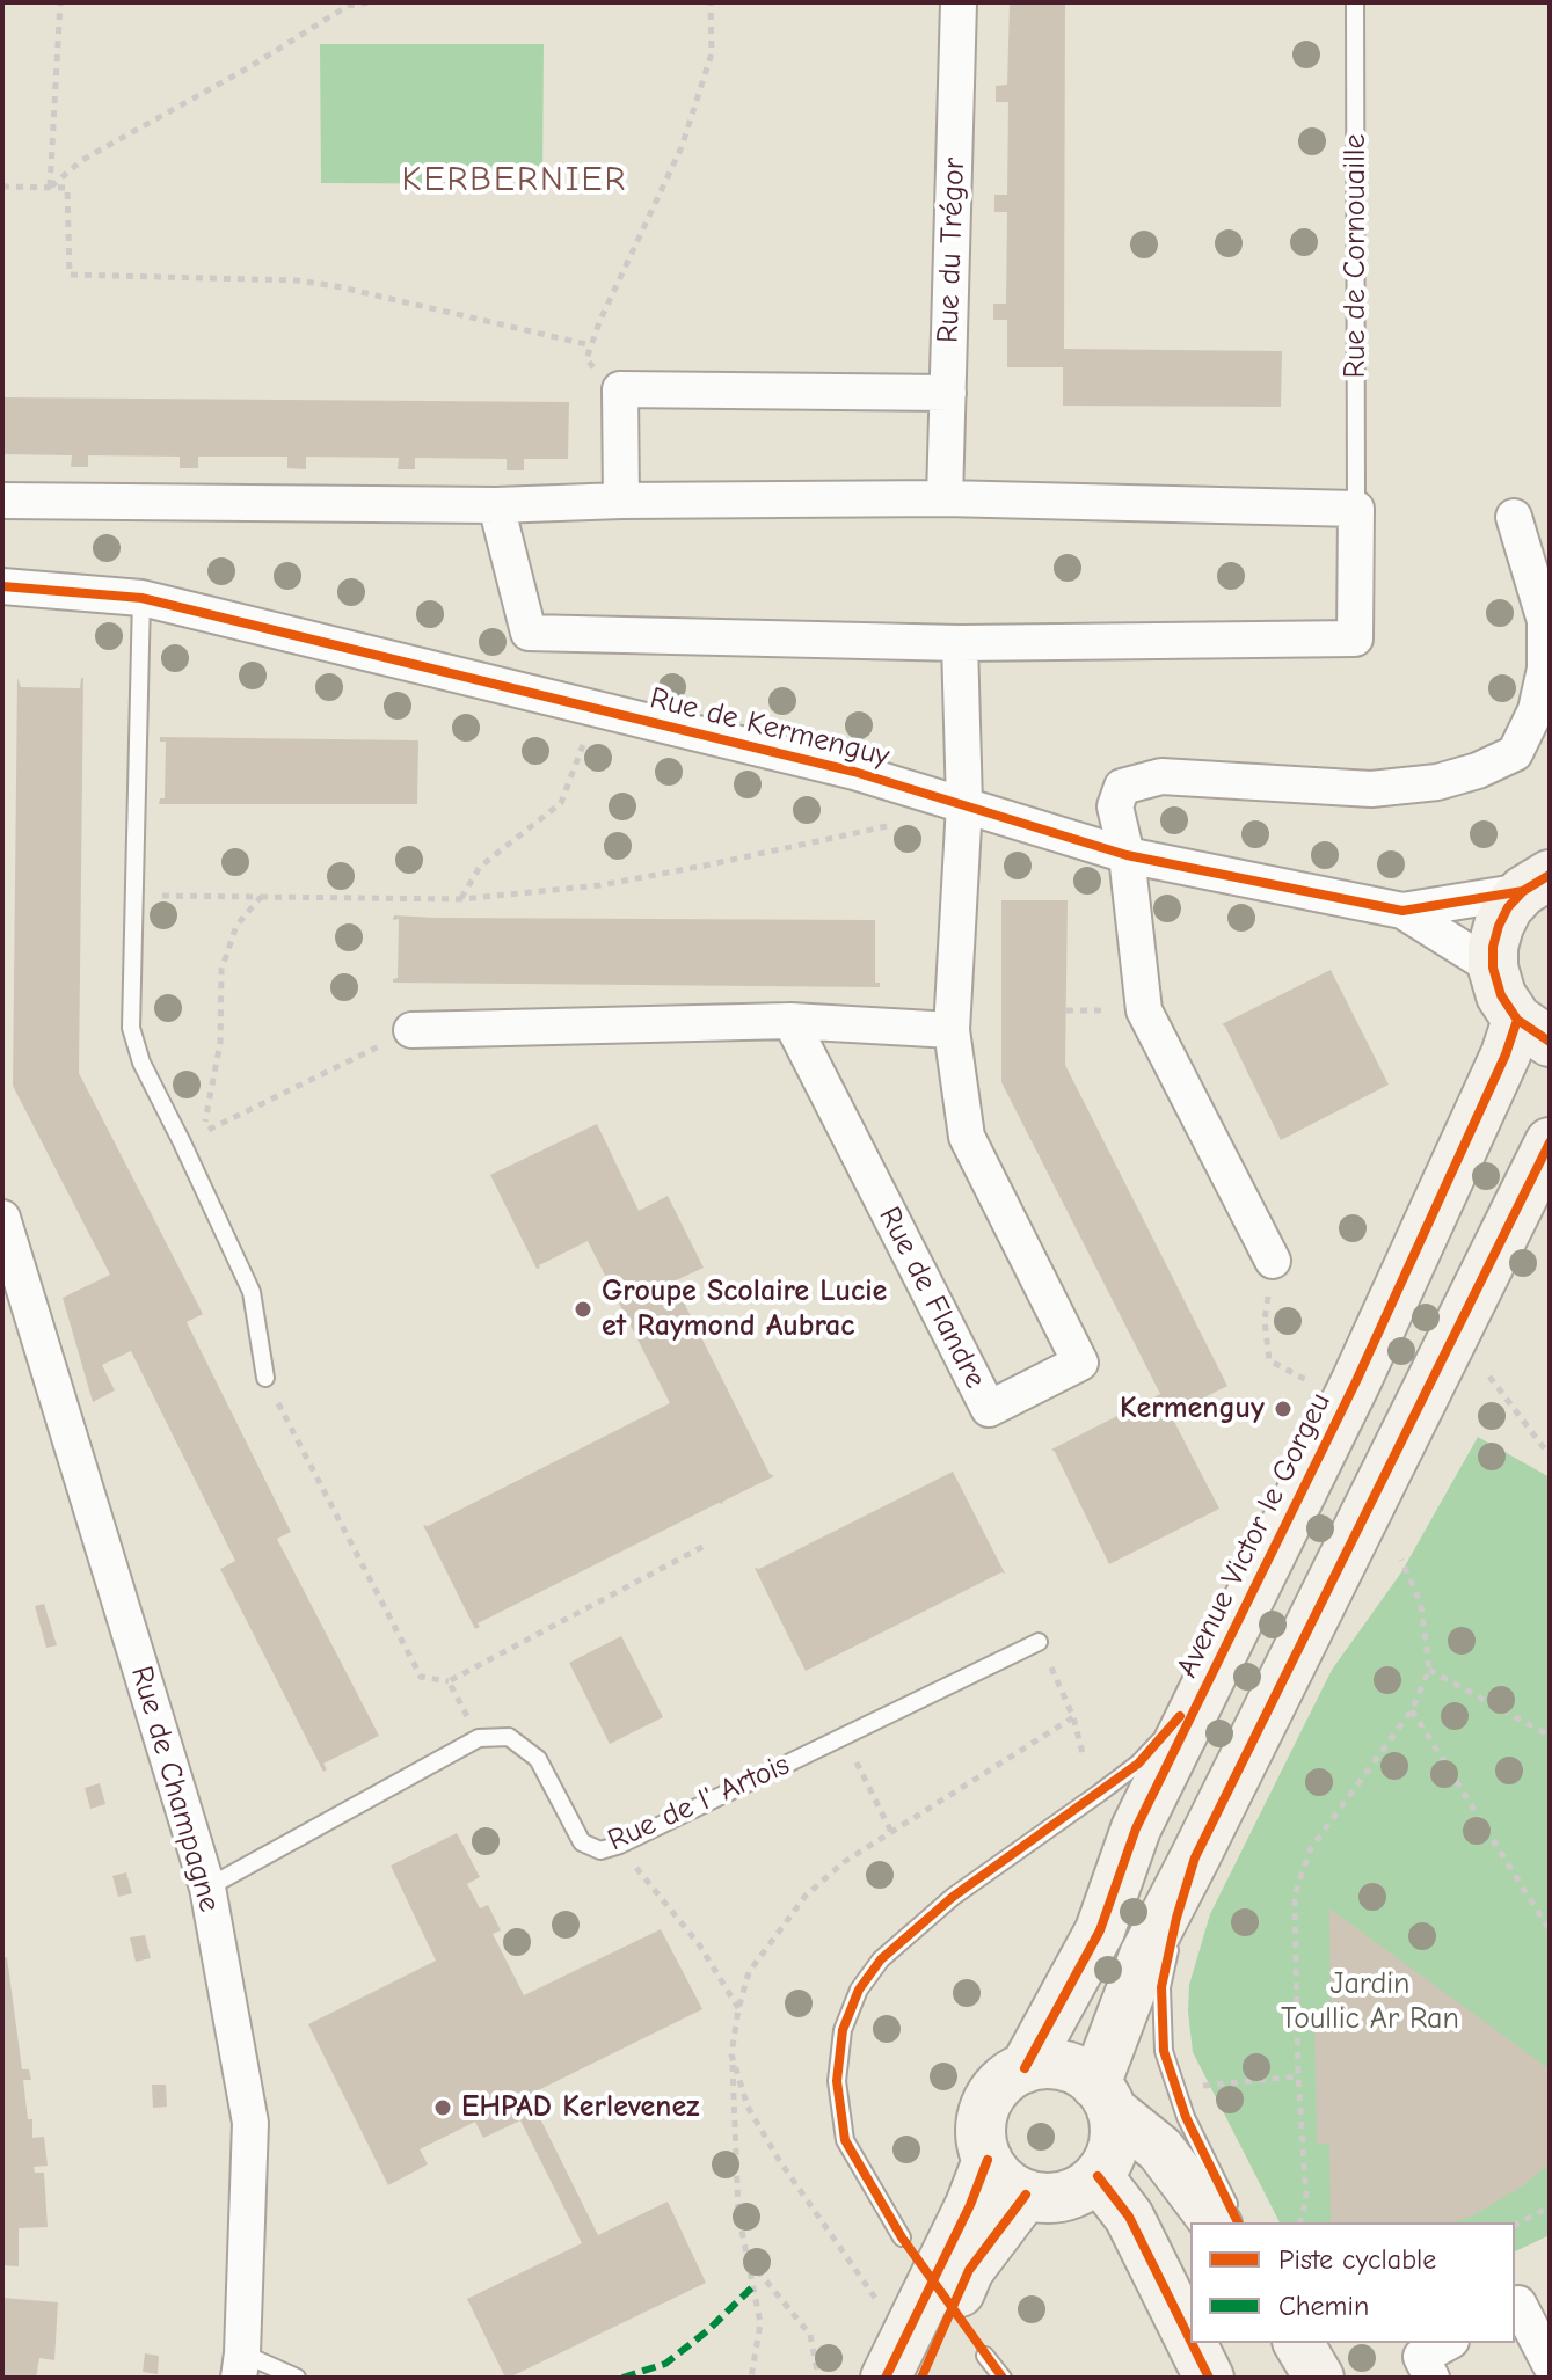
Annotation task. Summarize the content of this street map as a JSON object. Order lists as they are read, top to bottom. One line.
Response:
{"streets":{"main road":["Avenue Victor le Gorgeu"],"street":["Rue du Trégor","Rue de Kermenguy","Rue de Flandre","Rue de Champagne"],"lane":["Rue de Cornouaille","Rue de l' Artois"]},"crossings":[["Rue de Kermenguy","Rue de Flandre"]],"districts":["KERBERNIER"],"parks":["Jardin Toullic Ar Ran"],"places":["Groupe Scolaire Lucie et Raymond Aubrac","Kermenguy","EHPAD Kerlevenez"],"legend":["Piste cyclable","Chemin"]}
